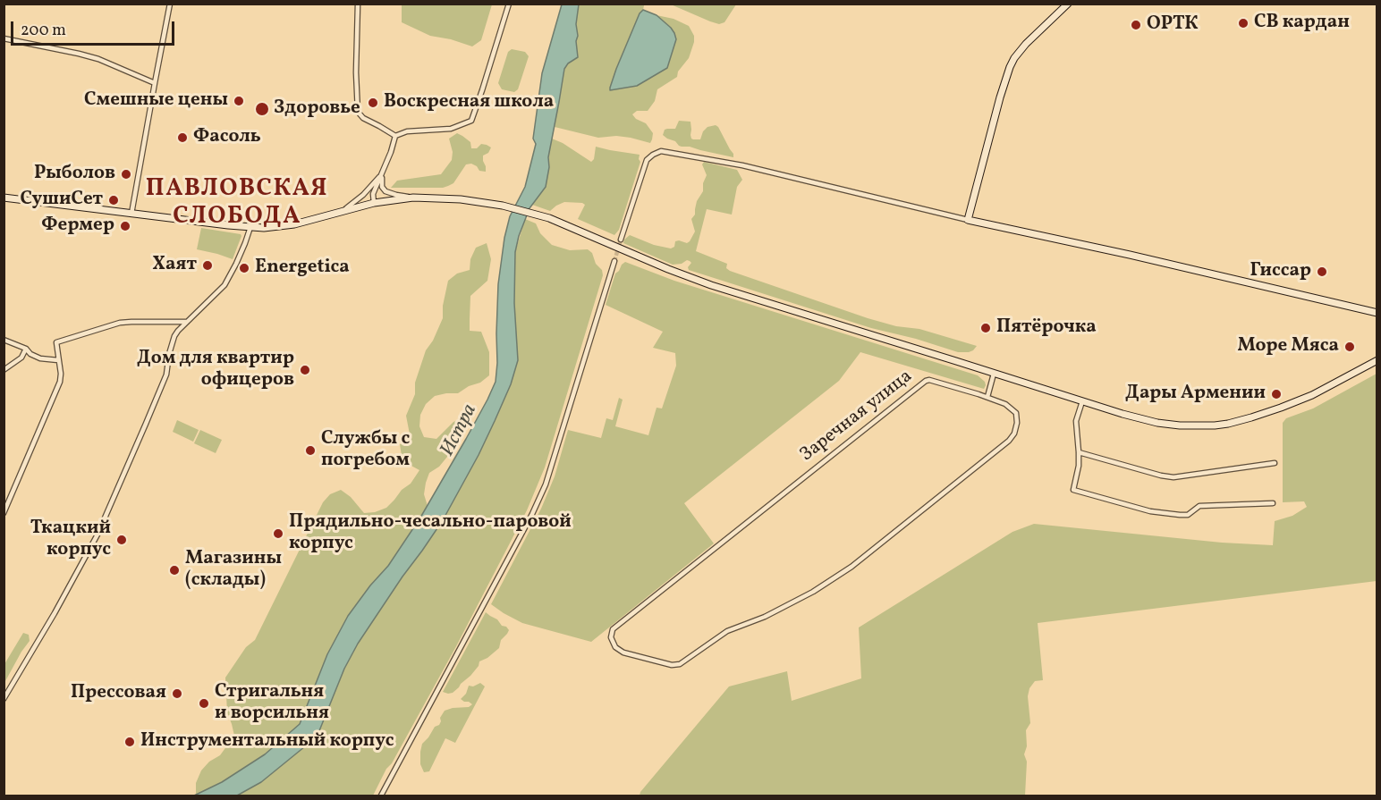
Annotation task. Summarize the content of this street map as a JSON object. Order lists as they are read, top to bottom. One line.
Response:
{"streets":{"street":["Заречная улица"]},"districts":["ПАВЛОВСКАЯ СЛОБОДА"],"water":["Истра"],"places":["СВ кардан","ОРТК","Смешные цены","Воскресная школа","Здоровье","Фасоль","Рыболов","СушиСет","Фермер","Хаят","Energetica","Гиссар","Пятёрочка","Море Мяса","Дом для квартир офицеров","Дары Армении","Службы с погребом","Прядильно-чесально-паровой корпус","Ткацкий корпус","Магазины (склады)","Прессовая","Стригальня и ворсильня","Инструментальный корпус"],"scale_bar":"200 m"}
